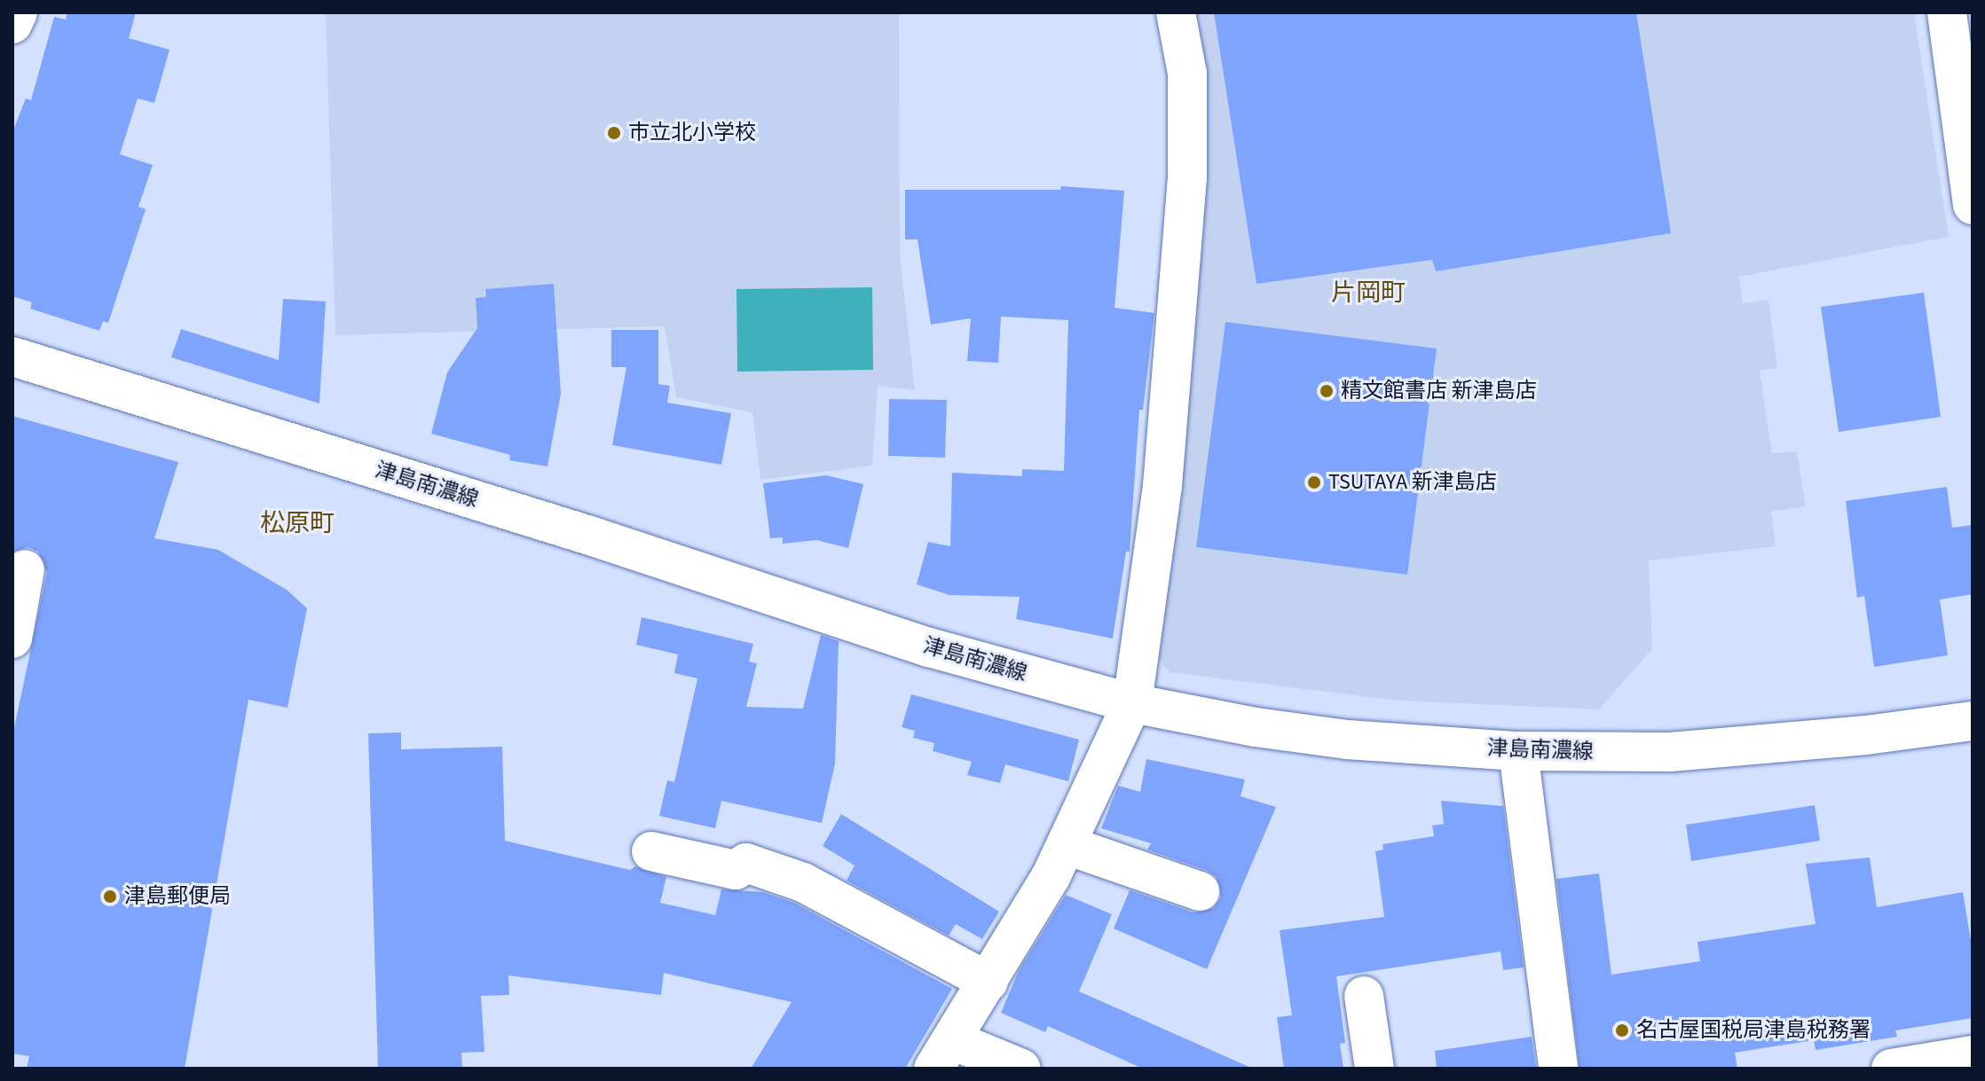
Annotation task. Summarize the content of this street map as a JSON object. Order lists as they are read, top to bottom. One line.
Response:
{"streets":{"street":["津島南濃線"]},"districts":["片岡町","松原町"],"places":["市立北小学校","精文館書店 新津島店","TSUTAYA 新津島店","津島郵便局","名古屋国税局津島税務署"]}
